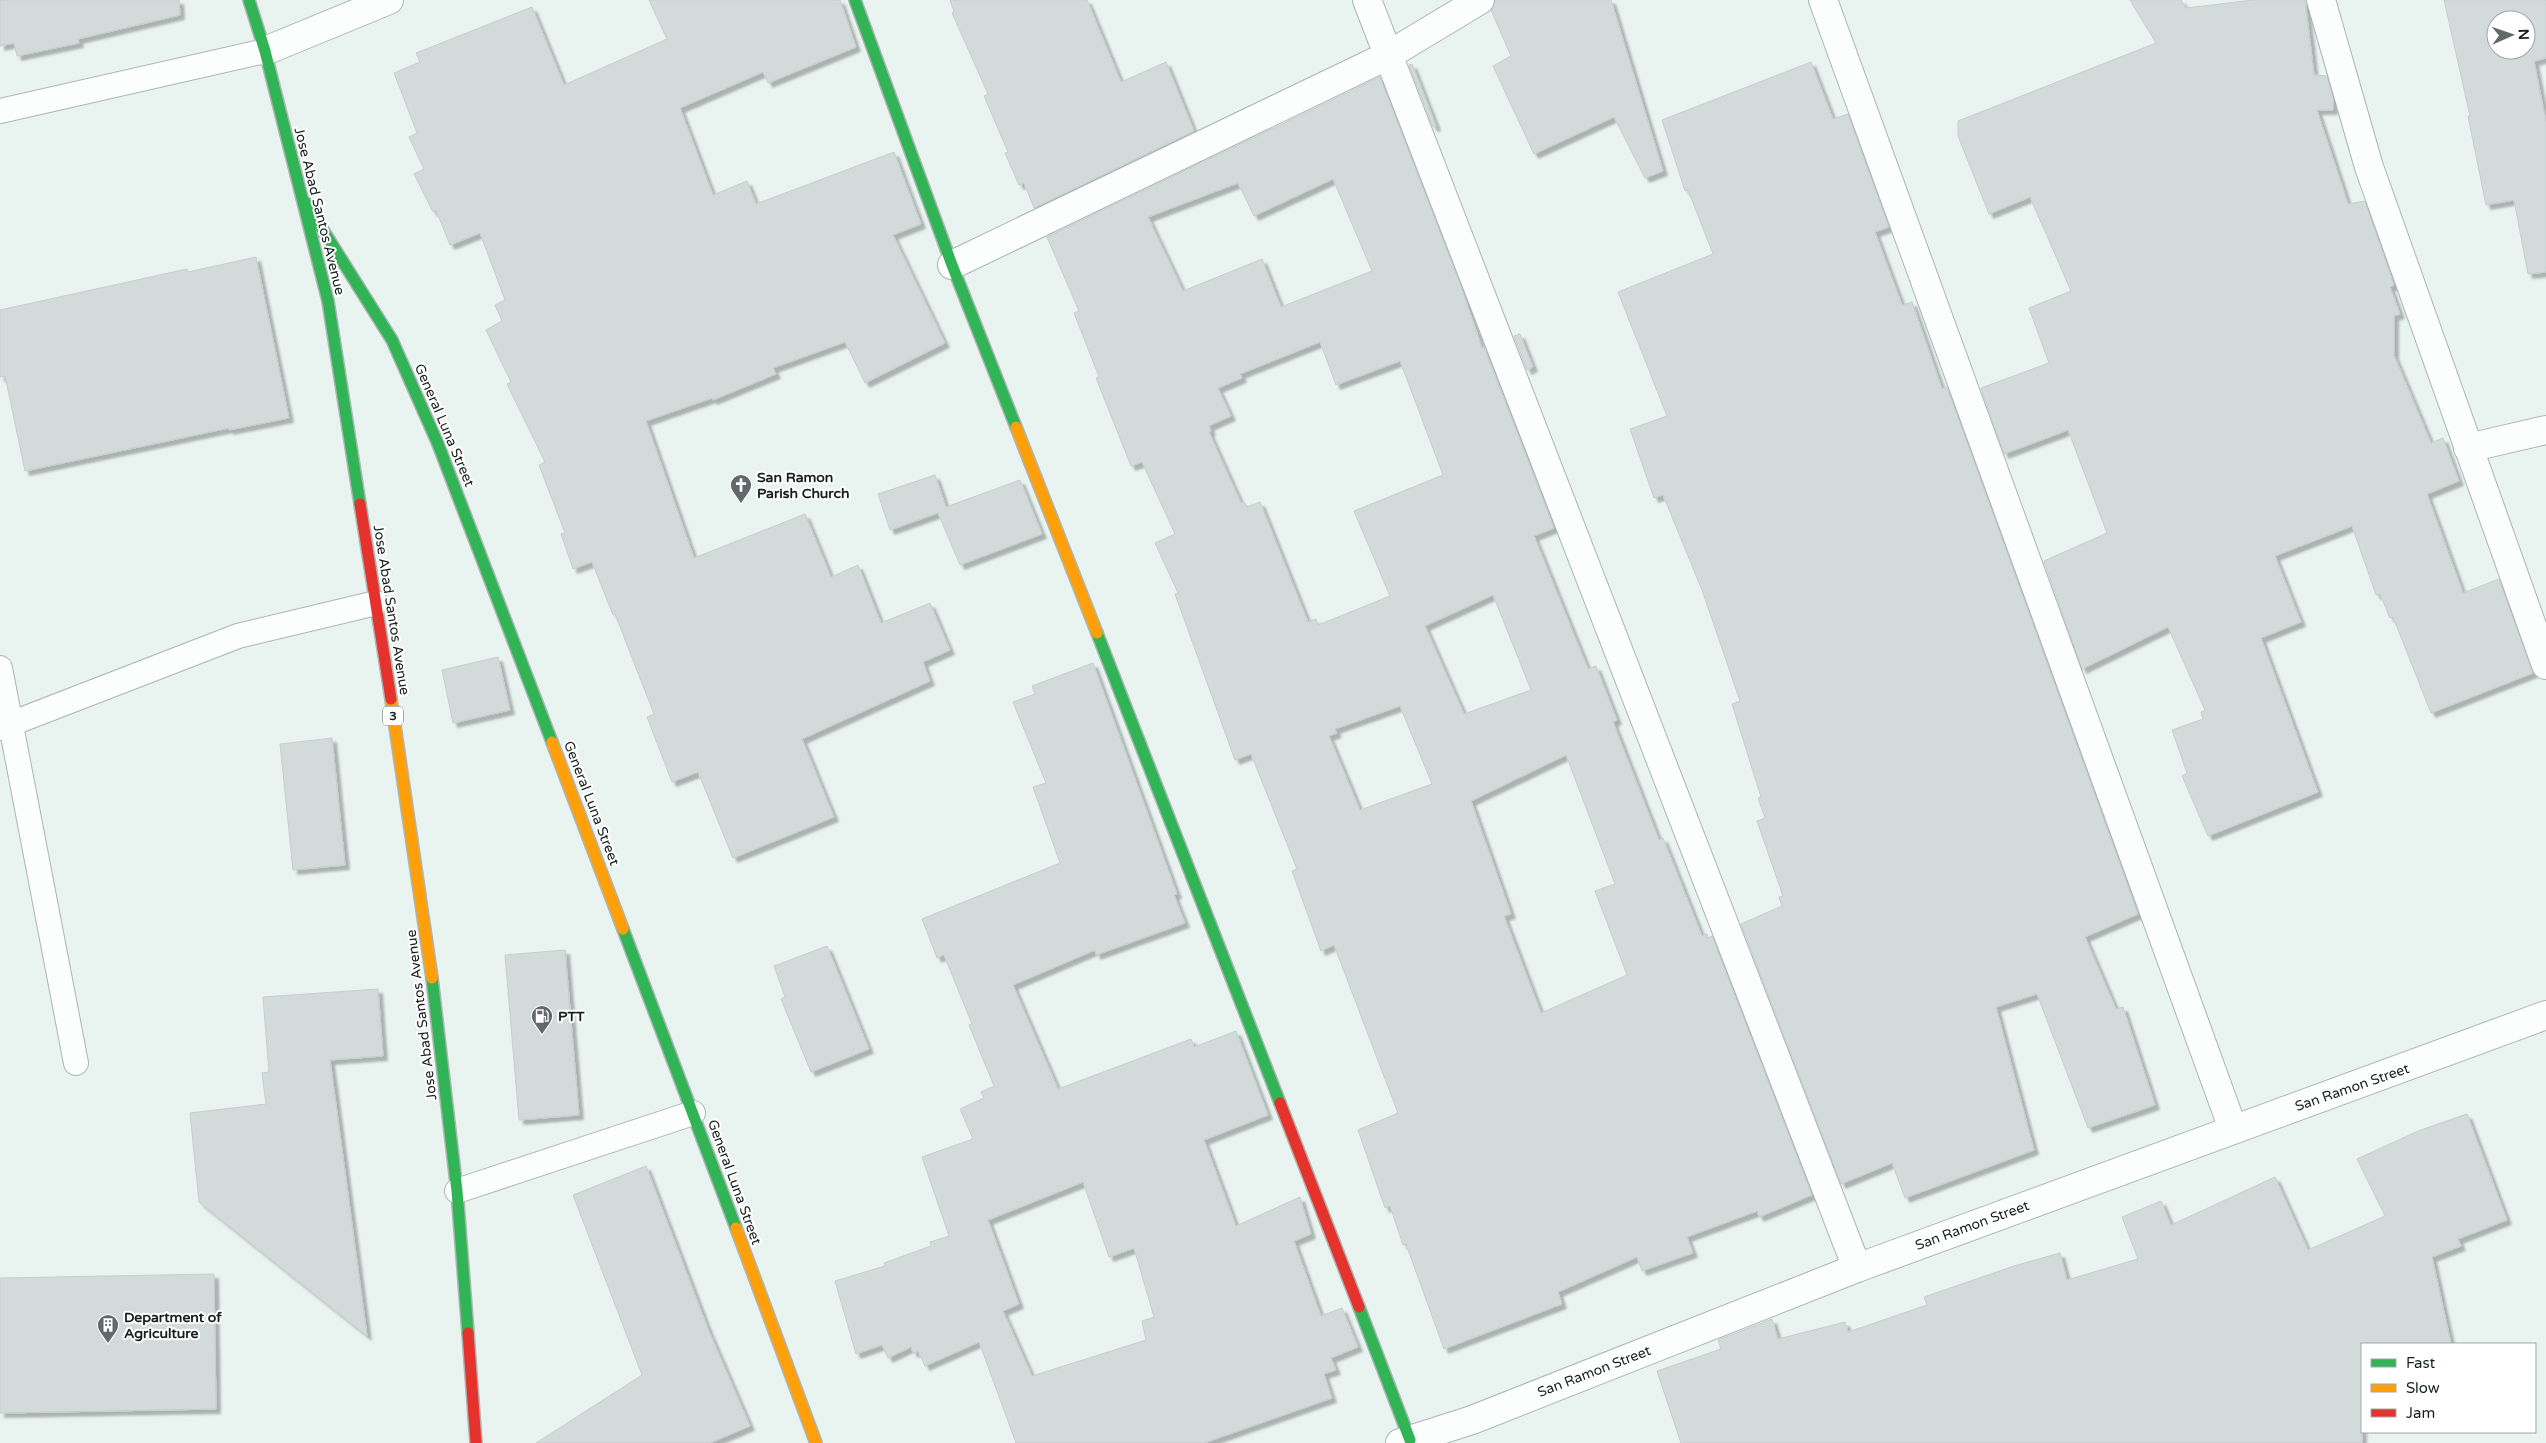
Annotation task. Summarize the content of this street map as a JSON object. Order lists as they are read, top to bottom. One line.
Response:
{"streets":{"main road":["Jose Abad Santos Avenue","General Luna Street","3"],"street":["San Ramon Street"]},"crossings":[["Jose Abad Santos Avenue","General Luna Street"]],"places":{"church":["San Ramon Parish Church"],"fuel station":["PTT"],"building":["Department of Agriculture"]},"legend":["Fast","Slow","Jam"],"north":"right"}
